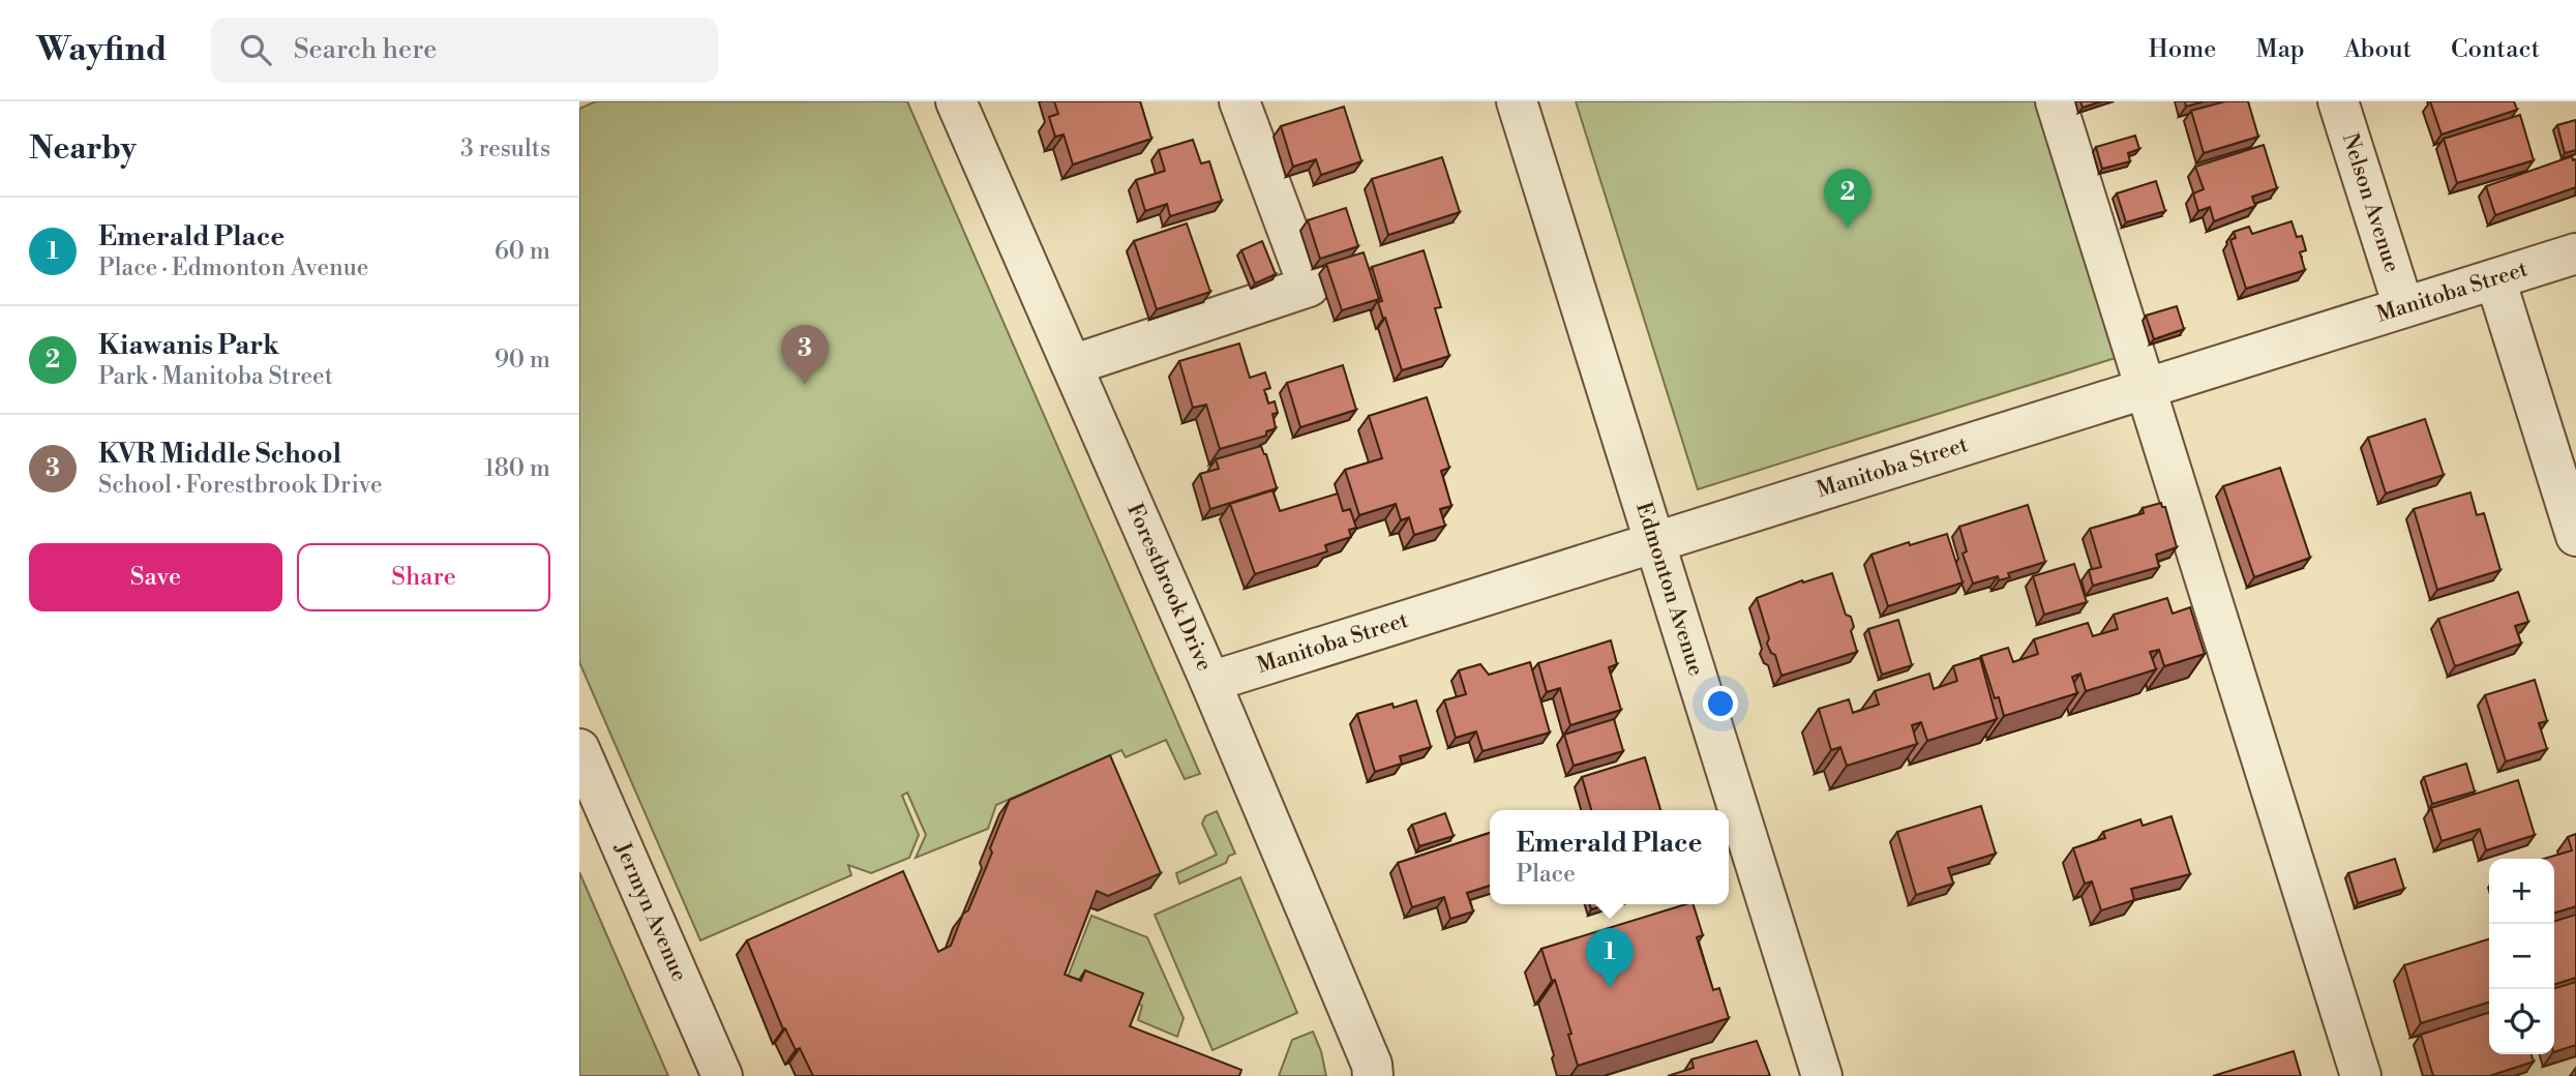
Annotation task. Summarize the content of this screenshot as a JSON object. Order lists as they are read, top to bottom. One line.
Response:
{"streets":{"street":["Nelson Avenue","Manitoba Street","Forestbrook Drive","Edmonton Avenue","Jermyn Avenue"]},"crossings":[["Nelson Avenue","Manitoba Street"],["Manitoba Street","Forestbrook Drive"],["Manitoba Street","Edmonton Avenue"]],"page":{"header":"Wayfind","search":"Search here","nav":["Home","Map","About","Contact"],"heading":["Nearby","3 results"],"pins":["2","3","1"],"list":[{"mark":"1","name":"Emerald Place","note":"Place · Edmonton Avenue","value":"60 m"},{"mark":"2","name":"Kiawanis Park","note":"Park · Manitoba Street","value":"90 m"},{"mark":"3","name":"KVR Middle School","note":"School · Forestbrook Drive","value":"180 m"}],"buttons":["Save","Share"],"popup":["Emerald Place","Place"],"map_buttons":["+","−"]}}
